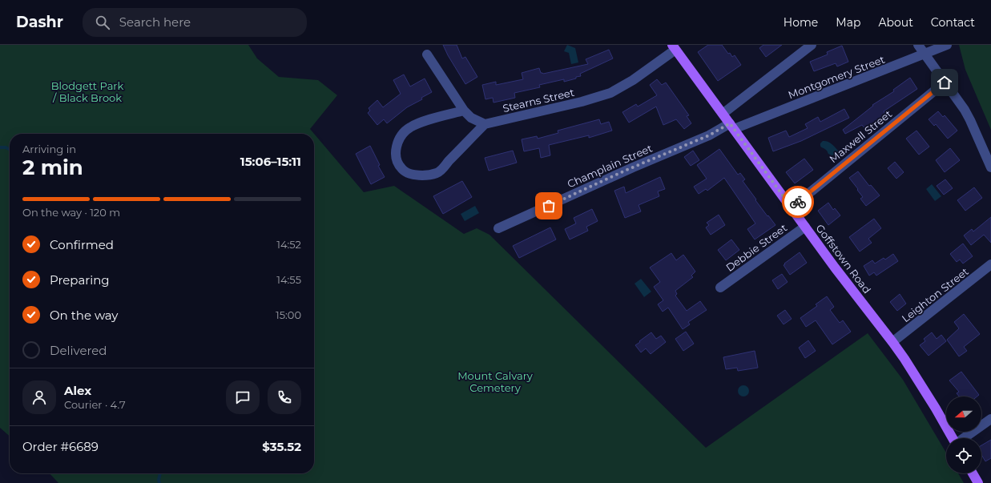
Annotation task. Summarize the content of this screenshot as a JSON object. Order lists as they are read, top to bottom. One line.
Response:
{"streets":{"main road":["Goffstown Road"],"street":["Montgomery Street","Stearns Street","Maxwell Street","Champlain Street","Debbie Street","Leighton Street"]},"crossings":[["Montgomery Street","Champlain Street"],["Montgomery Street","Goffstown Road"],["Stearns Street","Goffstown Road"],["Maxwell Street","Goffstown Road"],["Champlain Street","Goffstown Road"],["Debbie Street","Goffstown Road"],["Goffstown Road","Leighton Street"]],"parks":["Blodgett Park / Black Brook","Mount Calvary Cemetery"],"north":"left","page":{"header":"Dashr","search":"Search here","nav":["Home","Map","About","Contact"],"heading":["2 min","Arriving in","15:06–15:11"],"panel":["Alex","Courier · 4.7","Order #6689","$35.52"],"bar":"On the way · 120 m","list":[["Confirmed","14:52"],["Preparing","14:55"],["On the way","15:00"],"Delivered"]}}
